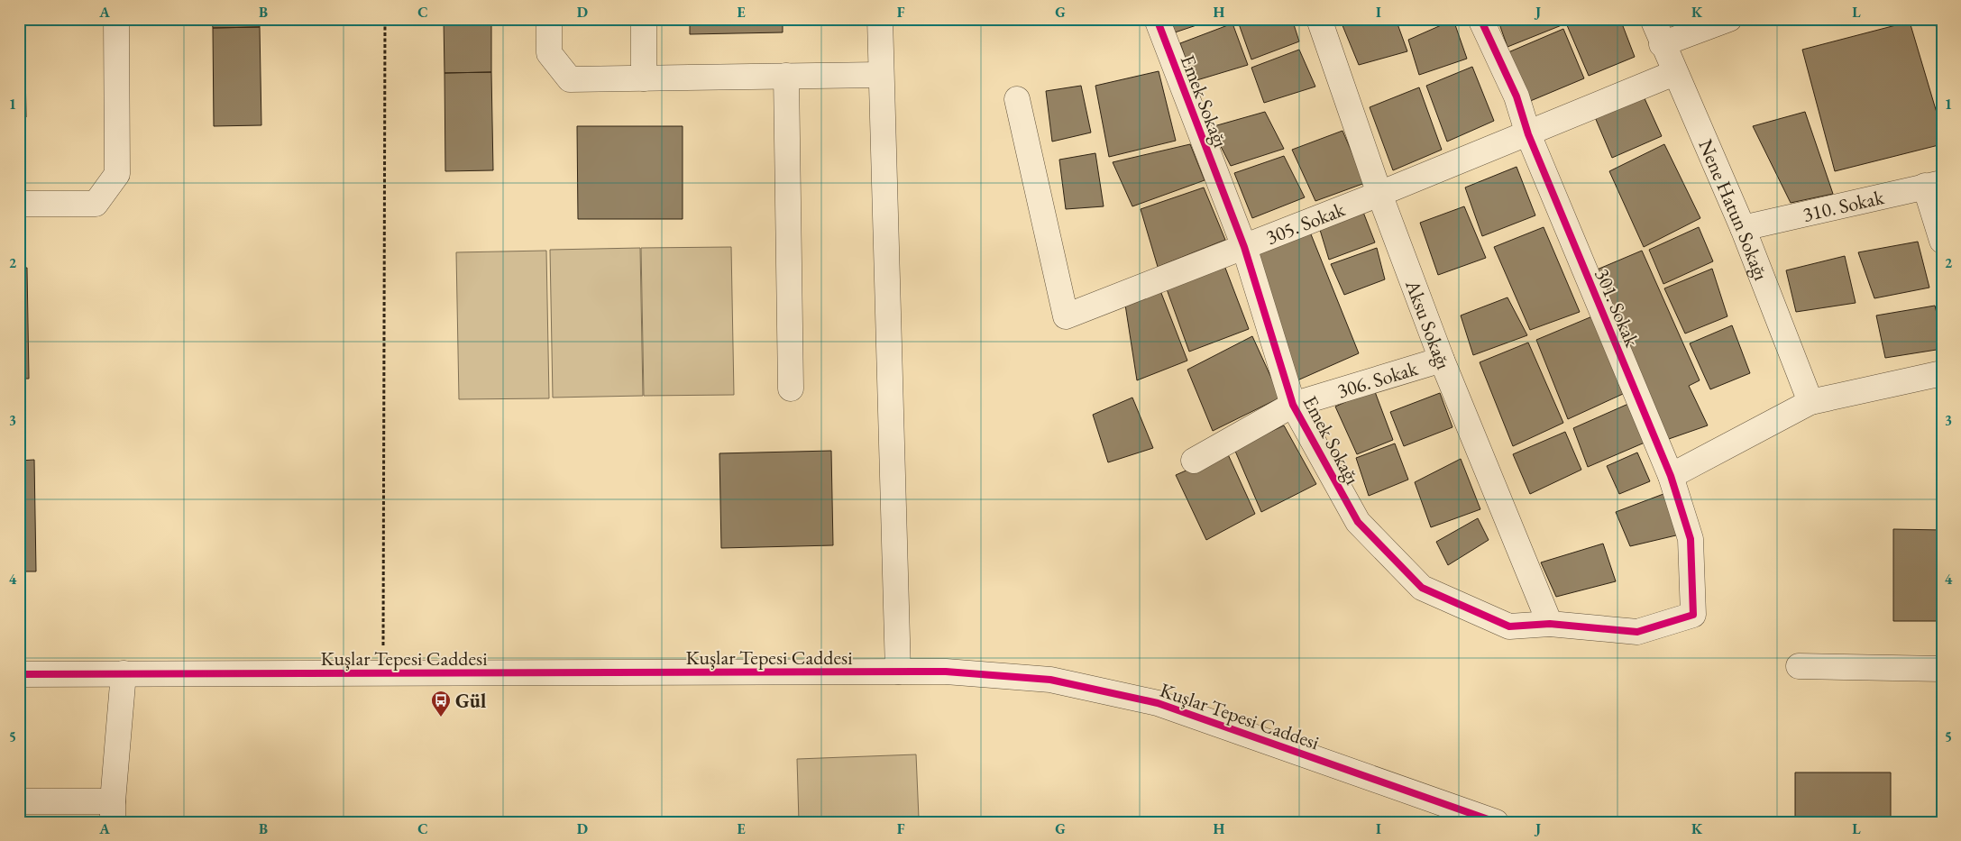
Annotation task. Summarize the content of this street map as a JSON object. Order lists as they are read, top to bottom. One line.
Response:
{"streets":{"street":["Emek Sokağı","310. Sokak","Nene Hatun Sokağı","305. Sokak","301. Sokak","Aksu Sokağı","306. Sokak","Kuşlar Tepesi Caddesi"]},"crossings":[["Emek Sokağı","305. Sokak"],["Emek Sokağı","301. Sokak"],["Emek Sokağı","Aksu Sokağı"],["Emek Sokağı","306. Sokak"],["310. Sokak","Nene Hatun Sokağı"],["Nene Hatun Sokağı","305. Sokak"],["305. Sokak","301. Sokak"],["305. Sokak","Aksu Sokağı"],["Aksu Sokağı","306. Sokak"]],"places":{"bus stop":["Gül"]},"grid":{"columns":["A","B","C","D","E","F","G","H","I","J","K","L"],"rows":["1","2","3","4","5"]}}
